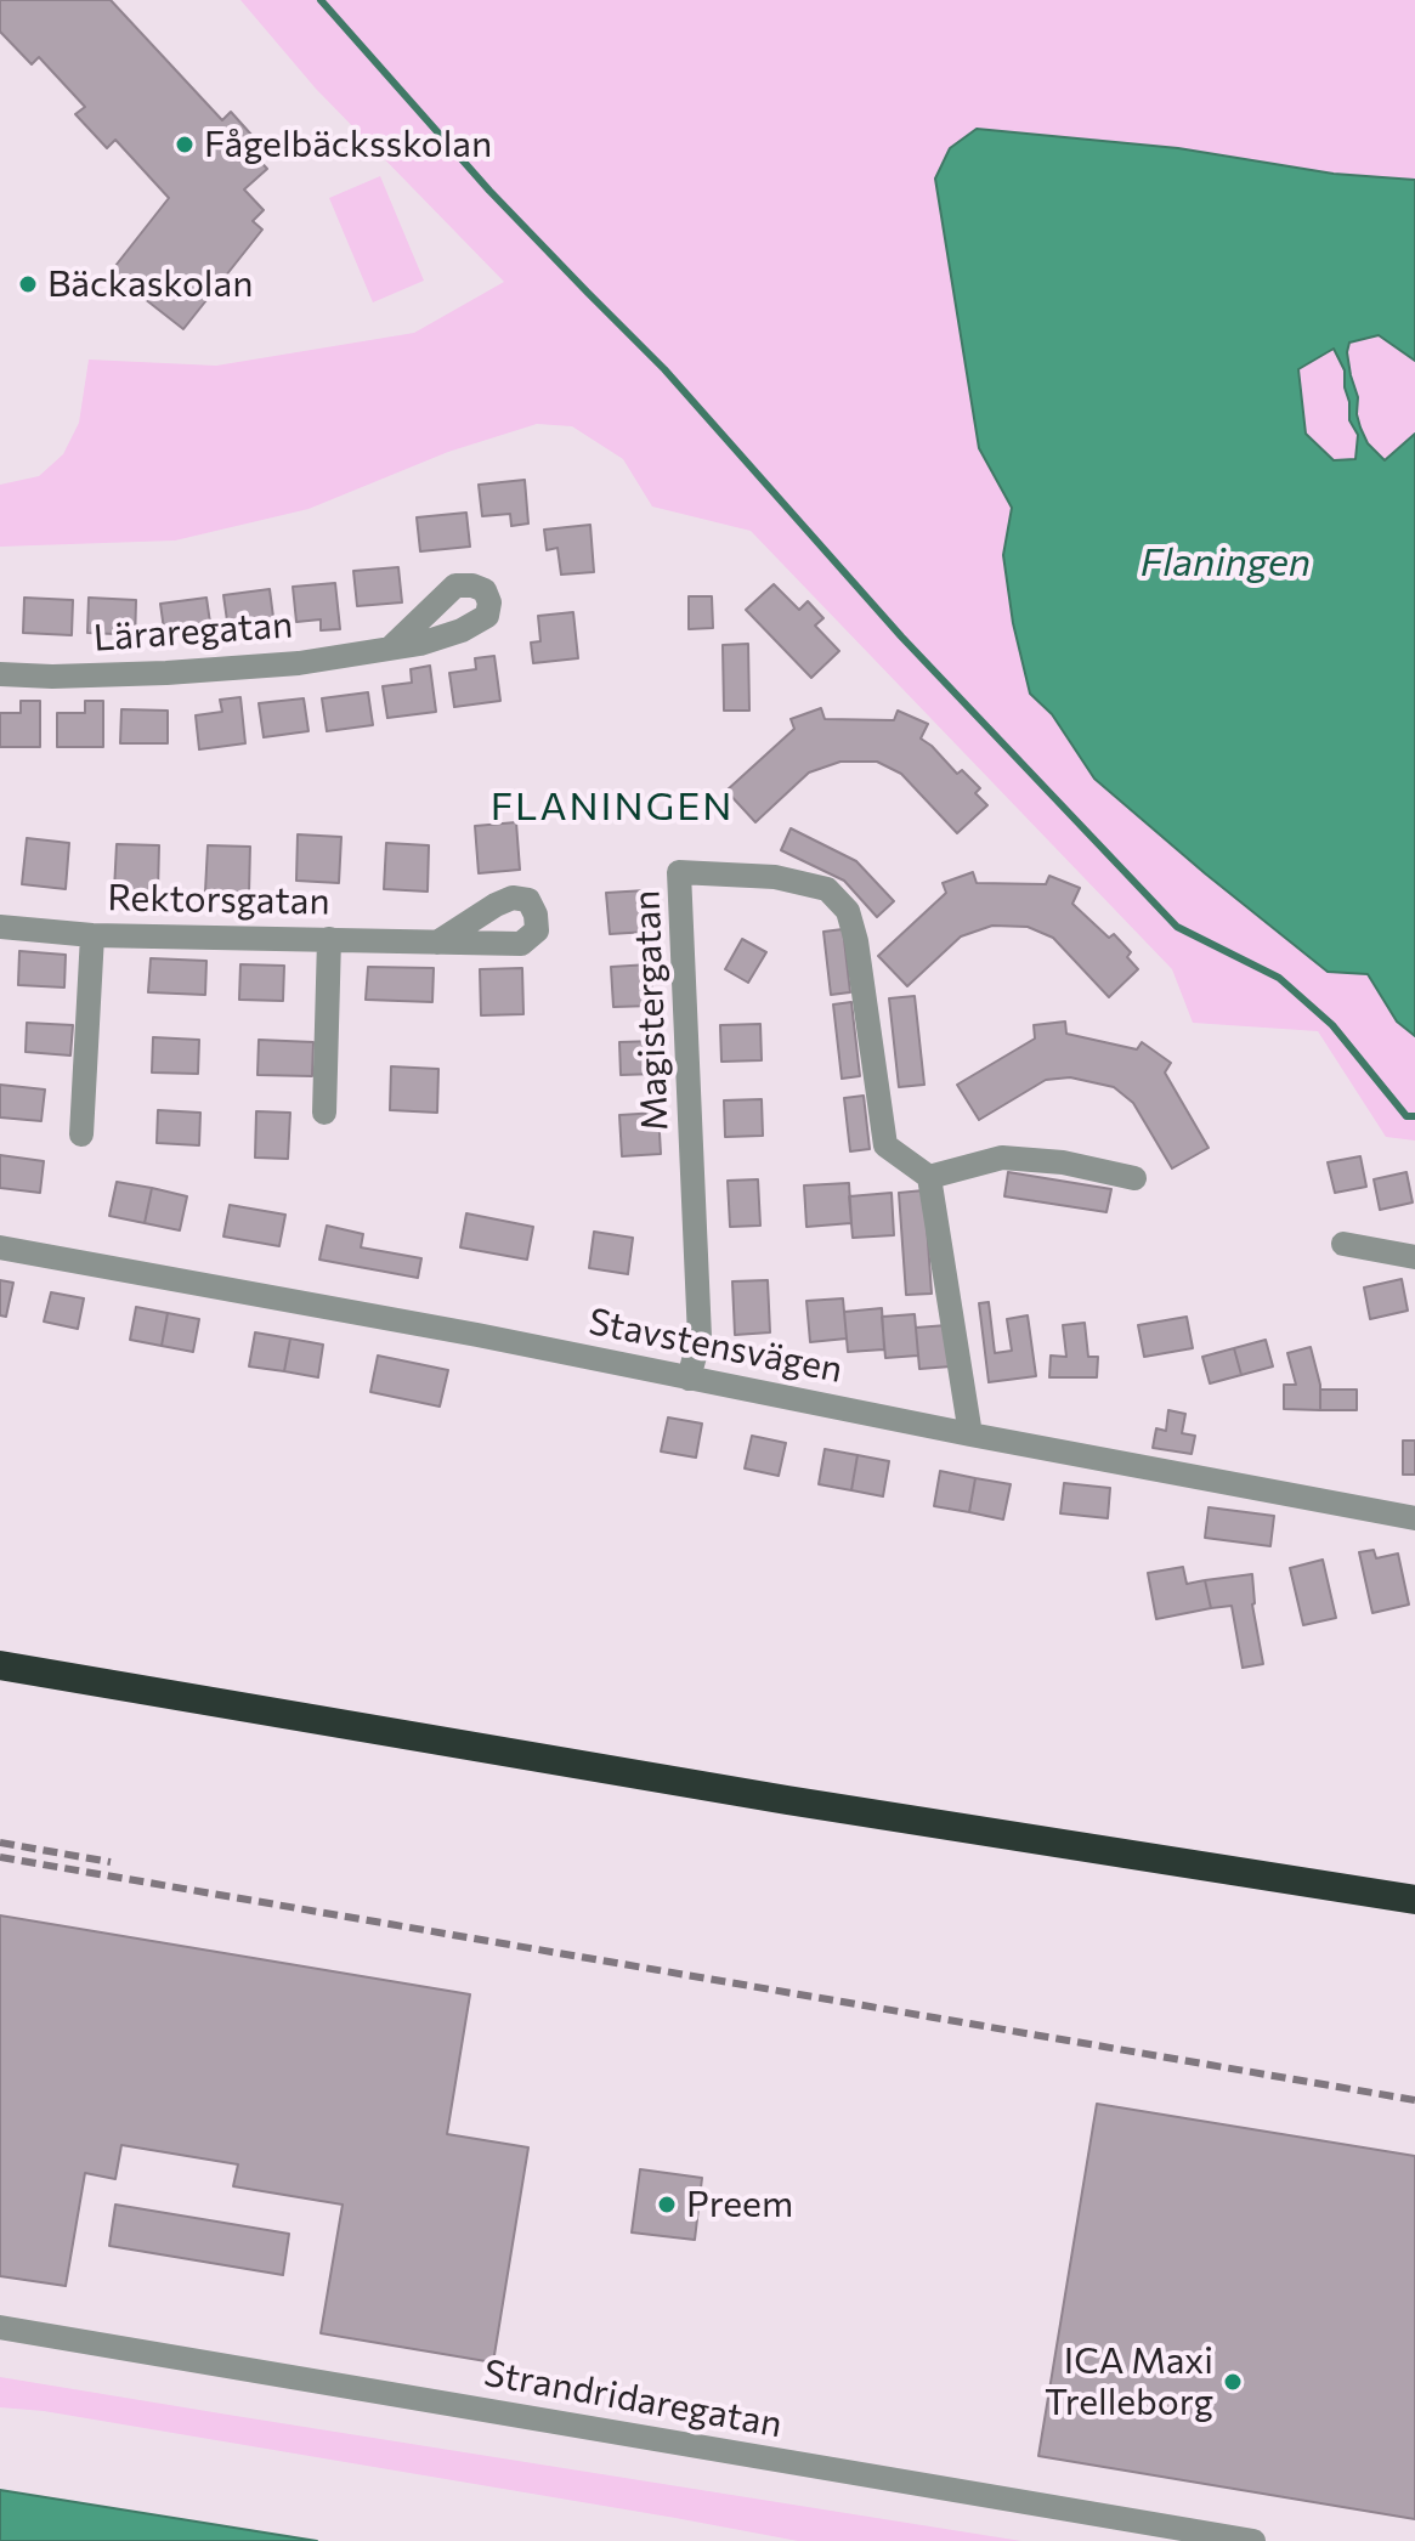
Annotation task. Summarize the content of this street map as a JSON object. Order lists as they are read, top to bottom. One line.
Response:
{"streets":{"street":["Läraregatan","Rektorsgatan","Magistergatan","Stavstensvägen","Strandridaregatan"]},"crossings":[["Magistergatan","Stavstensvägen"]],"districts":["FLANINGEN"],"water":["Flaningen"],"places":["Fågelbäcksskolan","Bäckaskolan","Preem","ICA Maxi Trelleborg"]}
